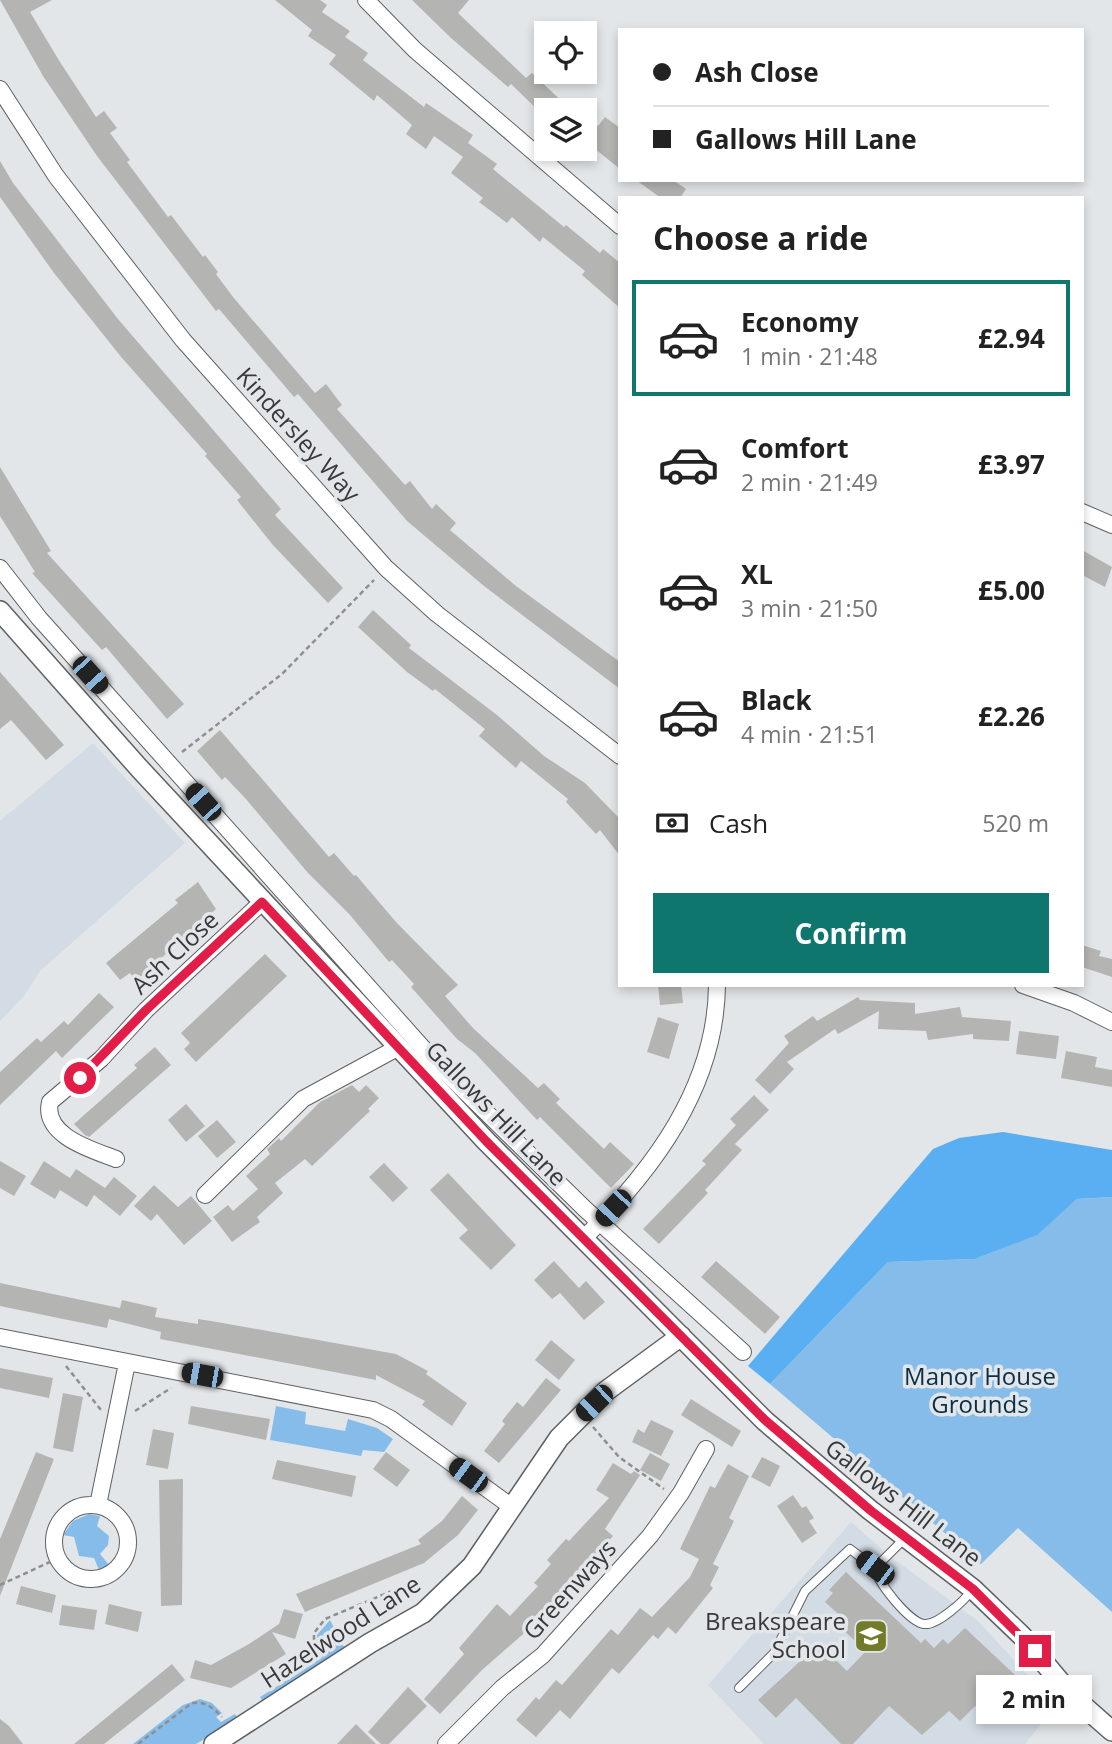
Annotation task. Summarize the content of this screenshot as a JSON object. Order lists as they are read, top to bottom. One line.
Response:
{"streets":{"street":["Kindersley Way","Ash Close","Gallows Hill Lane","Greenways","Hazelwood Lane"]},"crossings":[["Ash Close","Gallows Hill Lane"],["Gallows Hill Lane","Hazelwood Lane"]],"parks":["Manor House Grounds"],"places":{"school or university":["Breakspeare School"]},"page":{"banner":["Ash Close","Gallows Hill Lane"],"heading":"Choose a ride","list":[{"name":"Economy","note":"1 min · 21:48","value":"£2.94"},{"name":"Comfort","note":"2 min · 21:49","value":"£3.97"},{"name":"XL","note":"3 min · 21:50","value":"£5.00"},{"name":"Black","note":"4 min · 21:51","value":"£2.26"}],"pay":["Cash","520 m"],"buttons":"Confirm","bubble":"2 min"}}
